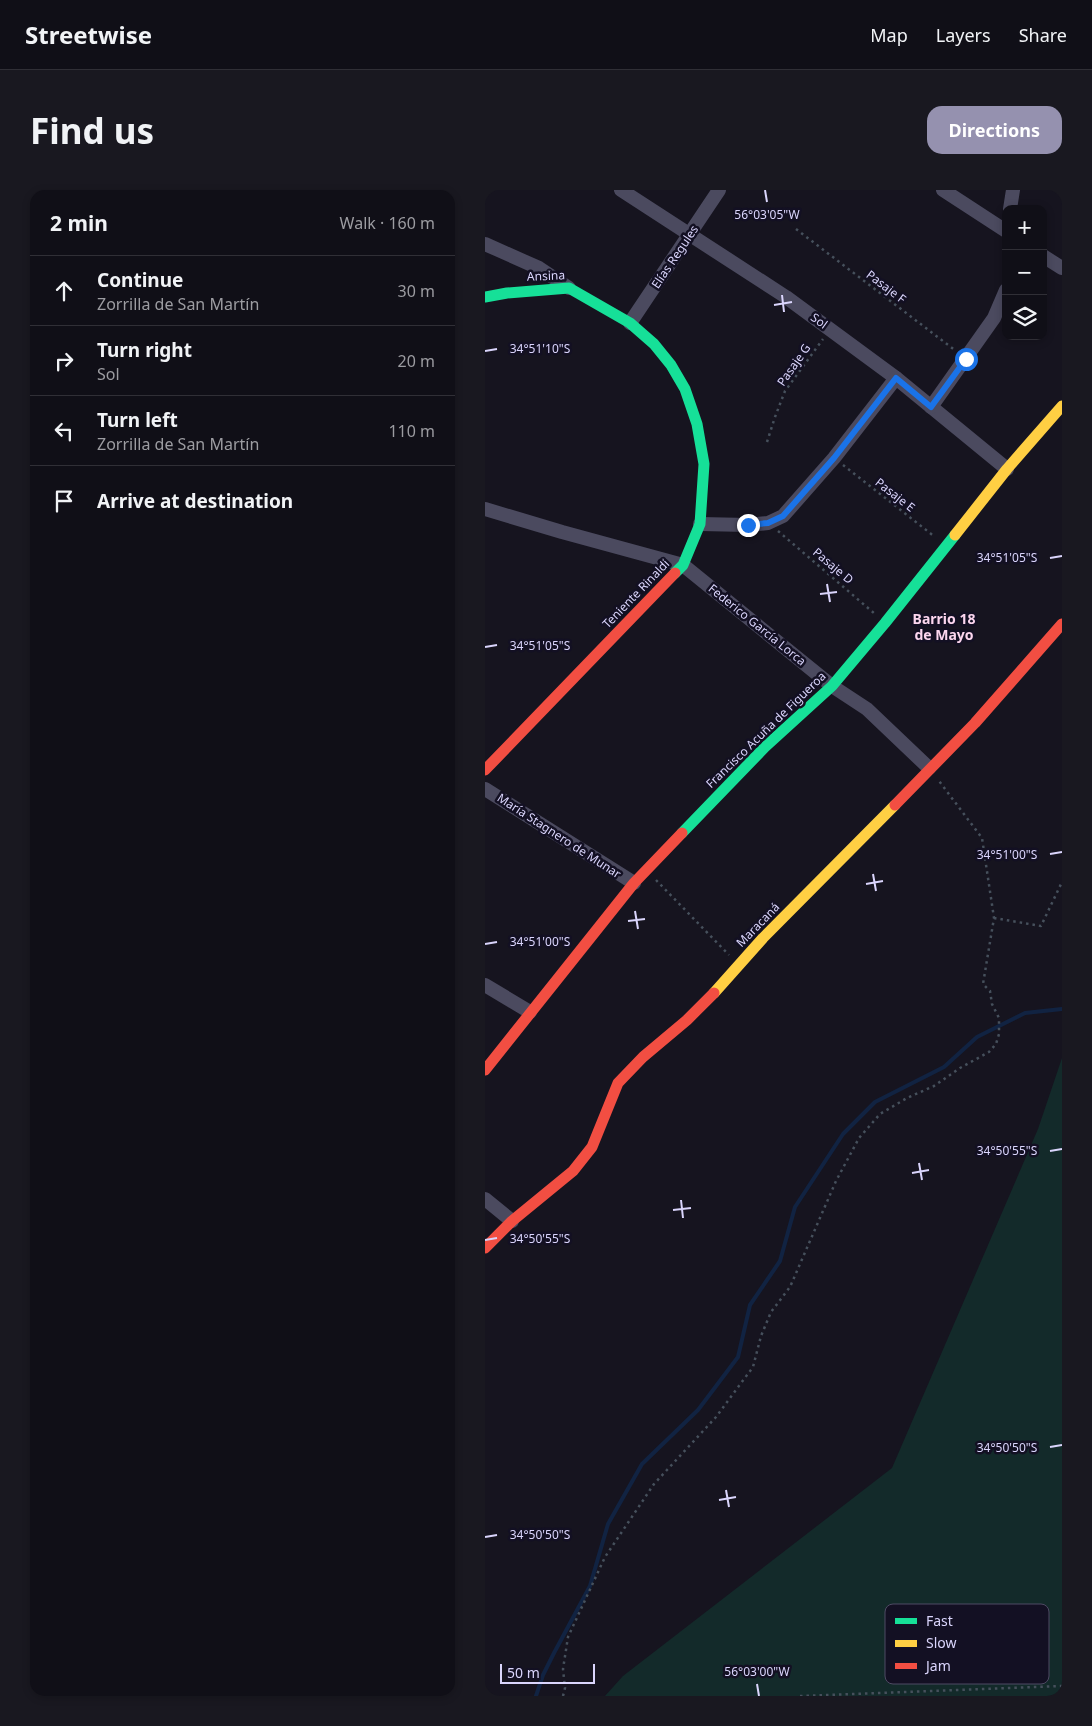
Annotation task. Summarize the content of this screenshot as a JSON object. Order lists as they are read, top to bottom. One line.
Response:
{"streets":{"street":["Elías Regules","Ansina","Sol","Teniente Rinaldi","Federico García Lorca","Francisco Acuña de Figueroa","María Stagnero de Munar","Maracaná"],"path":["Pasaje F","Pasaje G","Pasaje E","Pasaje D"]},"crossings":[["Elías Regules","Ansina"],["Elías Regules","Sol"],["Elías Regules","Teniente Rinaldi"],["Ansina","Teniente Rinaldi"],["Sol","Pasaje G"],["Sol","Francisco Acuña de Figueroa"],["Pasaje E","Francisco Acuña de Figueroa"],["Pasaje D","Francisco Acuña de Figueroa"],["Teniente Rinaldi","Federico García Lorca"],["Federico García Lorca","Francisco Acuña de Figueroa"],["Federico García Lorca","Maracaná"],["Francisco Acuña de Figueroa","María Stagnero de Munar"]],"districts":["Barrio 18 de Mayo"],"legend":["Fast","Slow","Jam"],"scale_bar":"50 m","page":{"header":"Streetwise","nav":["Map","Layers","Share"],"buttons":"Directions","title":"Find us","heading":["2 min","Walk · 160 m"],"map_buttons":["+","−"],"list":[["Continue","Zorrilla de San Martín","30 m"],["Turn right","Sol","20 m"],["Turn left","Zorrilla de San Martín","110 m"],"Arrive at destination"],"scale":"50 m"},"coordinates":["56°03'05\"W","34°51'10\"S","34°51'05\"S","34°51'00\"S","34°50'55\"S","34°50'50\"S","56°03'00\"W"]}
